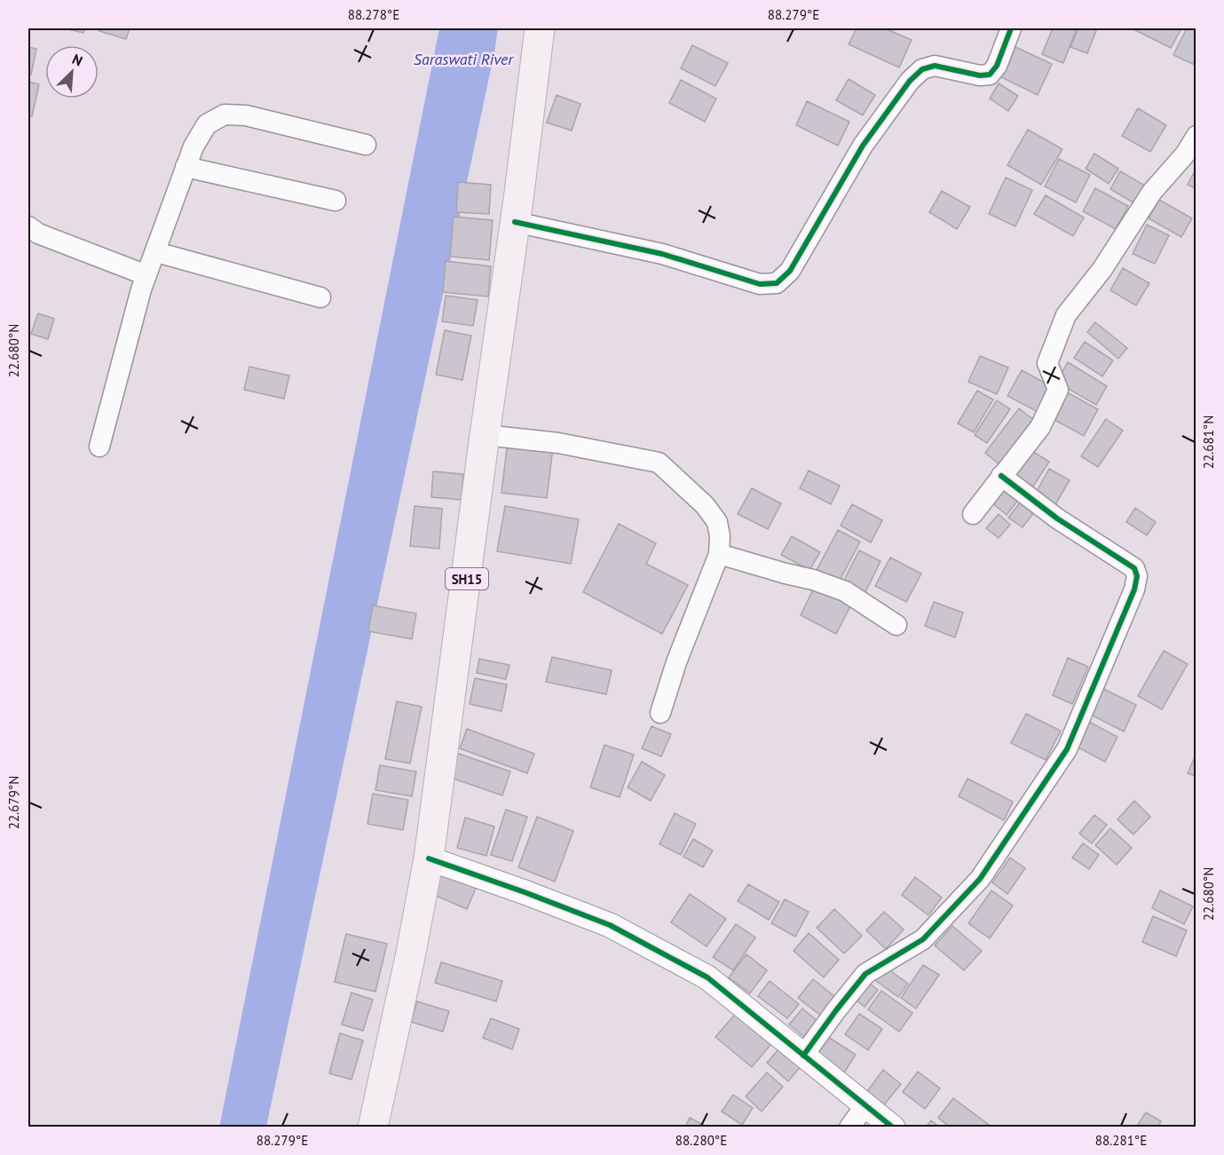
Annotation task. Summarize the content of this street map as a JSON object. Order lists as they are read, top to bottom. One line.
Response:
{"streets":{"main road":["SH15"]},"water":["Saraswati River"],"north":"top right","coordinates":["88.278°E","88.279°E","22.680°N","22.681°N","22.679°N","88.280°E","88.281°E"]}
